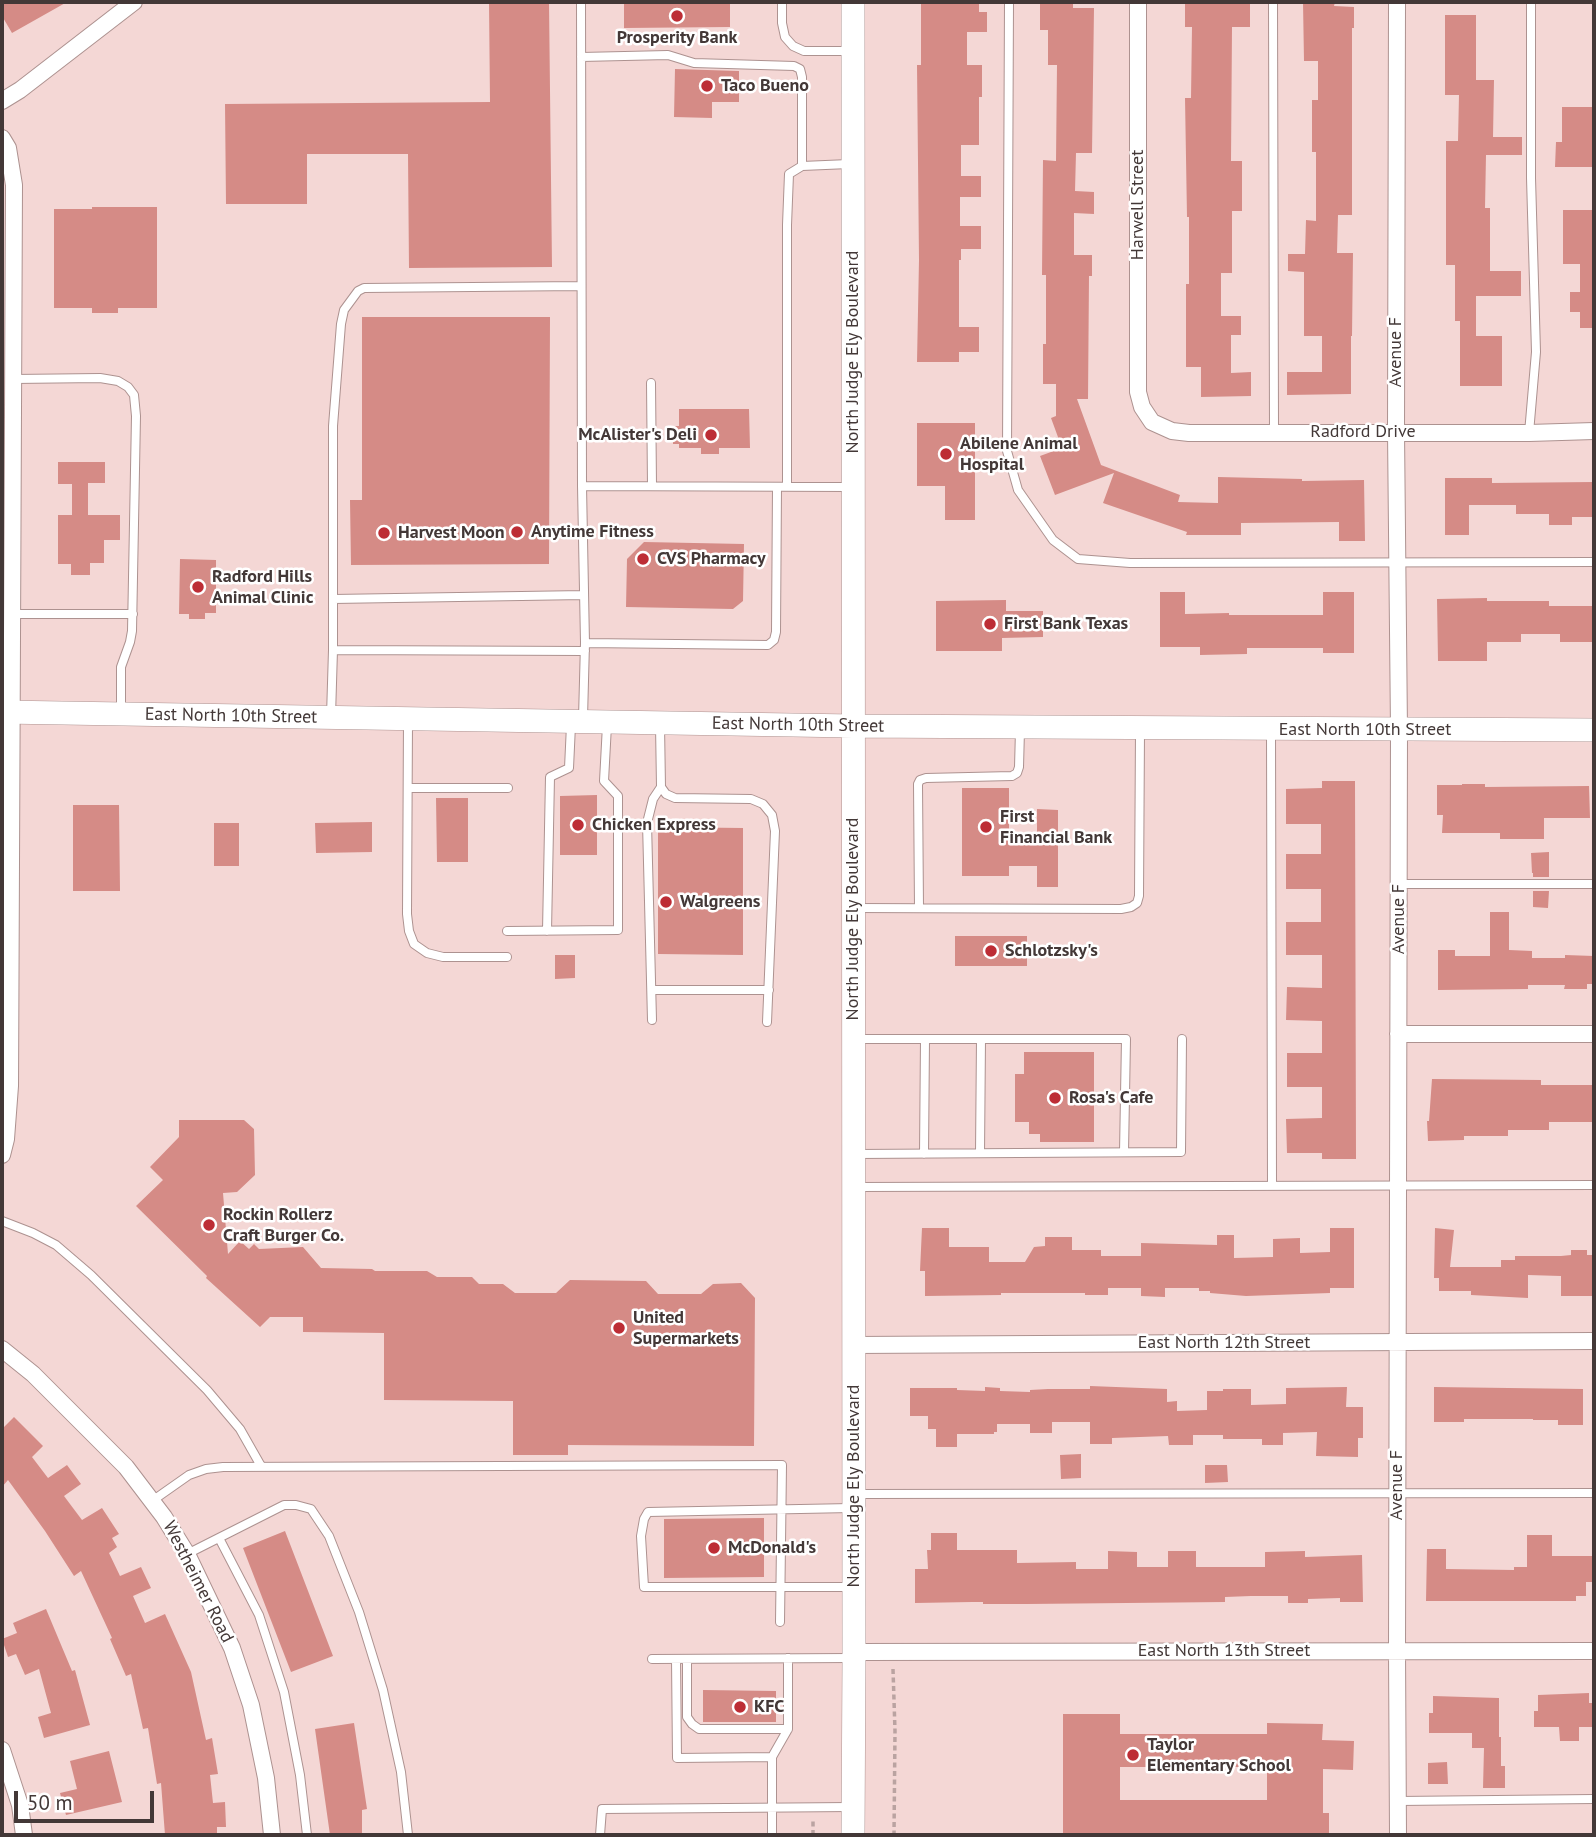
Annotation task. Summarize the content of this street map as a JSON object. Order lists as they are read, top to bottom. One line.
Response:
{"streets":{"main road":["North Judge Ely Boulevard","East North 10th Street"],"street":["Harwell Street","Avenue F","Radford Drive","East North 12th Street","Westheimer Road","East North 13th Street"]},"crossings":[["Harwell Street","Radford Drive"],["North Judge Ely Boulevard","East North 10th Street"],["North Judge Ely Boulevard","East North 12th Street"],["North Judge Ely Boulevard","East North 13th Street"],["Avenue F","Radford Drive"],["Avenue F","East North 10th Street"],["Avenue F","East North 12th Street"],["Avenue F","East North 13th Street"]],"places":["Prosperity Bank","Taco Bueno","McAlister's Deli","Abilene Animal Hospital","Anytime Fitness","Harvest Moon","CVS Pharmacy","Radford Hills Animal Clinic","First Bank Texas","Chicken Express","First Financial Bank","Walgreens","Schlotzsky's","Rosa's Cafe","Rockin Rollerz Craft Burger Co.","United Supermarkets","McDonald's","KFC","Taylor Elementary School"],"scale_bar":"50 m"}
